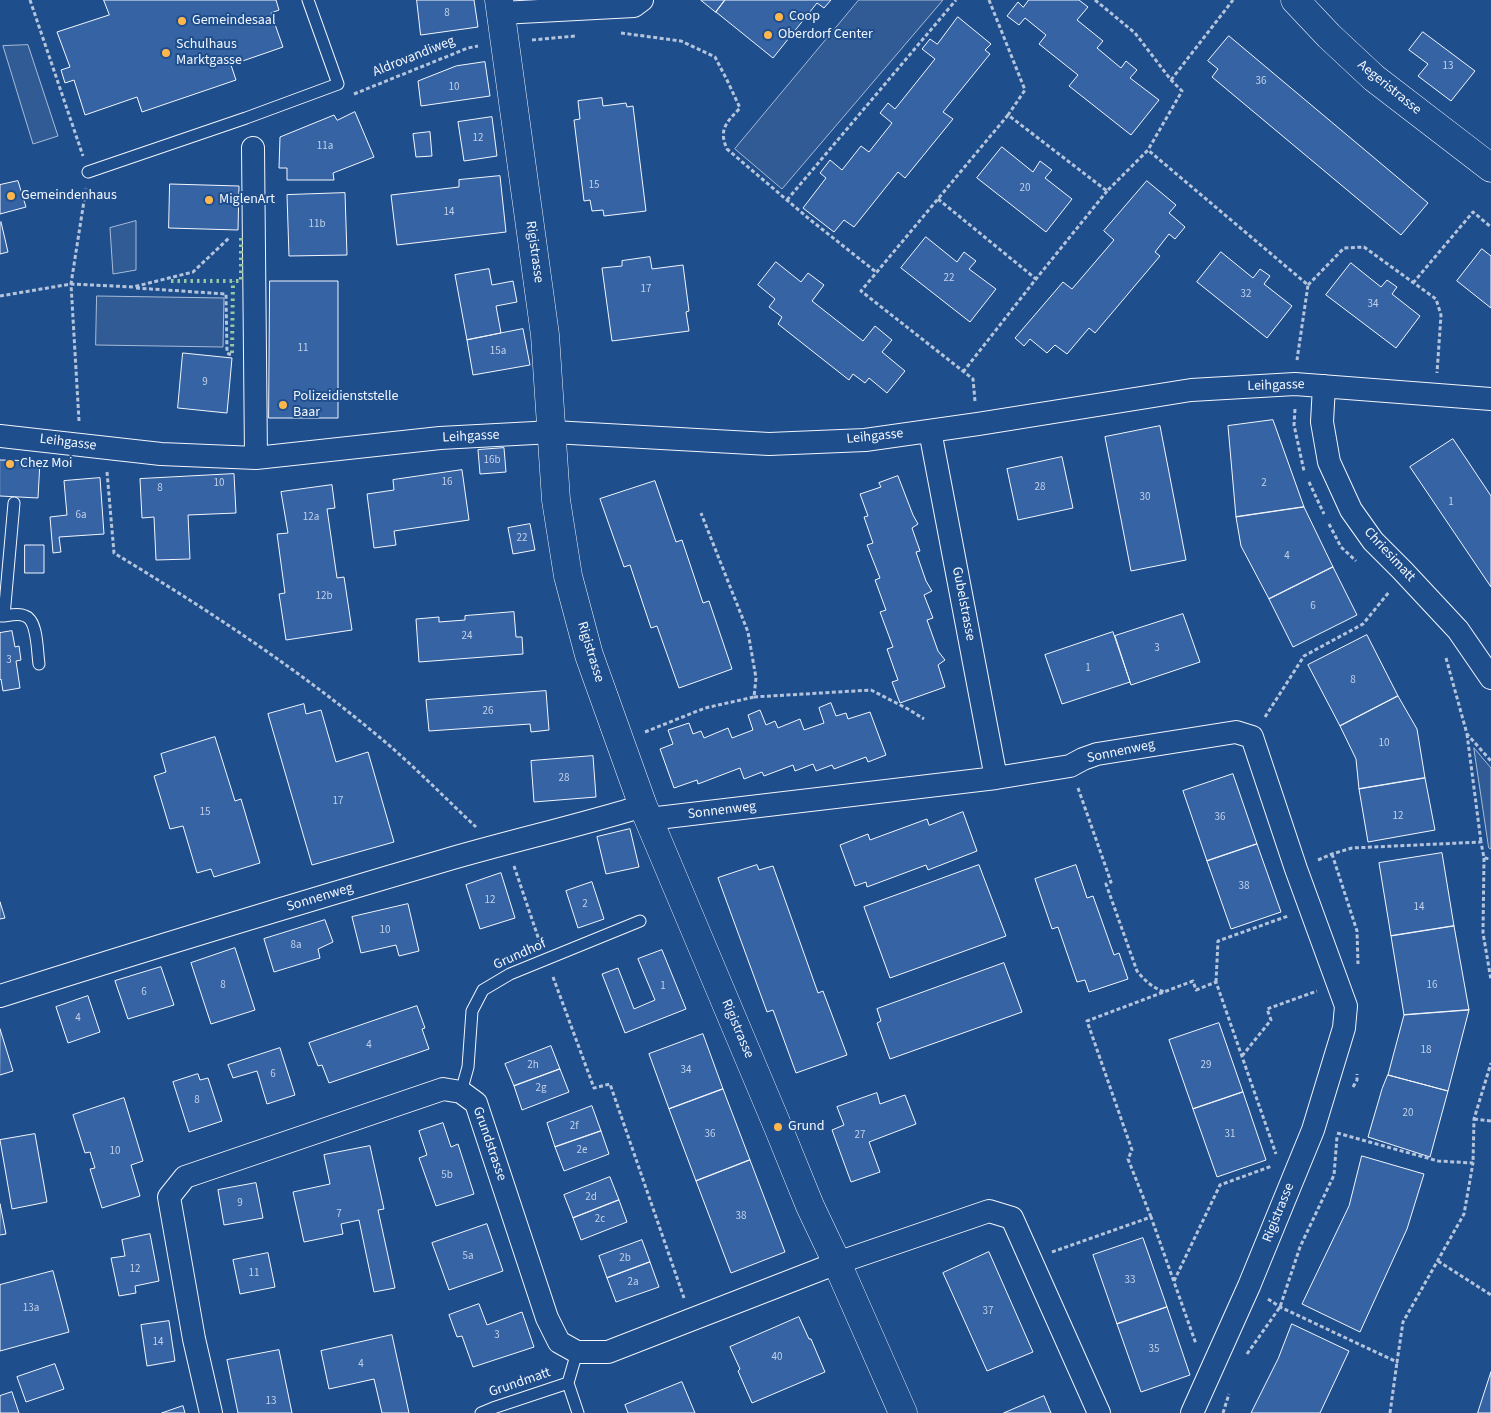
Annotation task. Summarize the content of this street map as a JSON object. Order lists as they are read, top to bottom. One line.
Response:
{"streets":{"street":["Aegeristrasse","Rigistrasse","Leihgasse","Chriesimatt","Gubelstrasse","Sonnenweg","Grundstrasse"],"lane":["Grundhof","Grundmatt"],"path":["Aldrovandiweg"]},"crossings":[["Aldrovandiweg","Rigistrasse"],["Rigistrasse","Leihgasse"],["Rigistrasse","Sonnenweg"],["Leihgasse","Chriesimatt"],["Leihgasse","Gubelstrasse"],["Gubelstrasse","Sonnenweg"],["Grundhof","Grundstrasse"],["Grundstrasse","Grundmatt"]],"places":["Coop","Gemeindesaal","Oberdorf Center","Schulhaus Marktgasse","Gemeindenhaus","MiglenArt","Polizeidienststelle Baar","Chez Moi","Grund"],"house_numbers":["8","13","36","10","12","11a","15","20","14","11b","22","17","32","34","11","15a","9","16b","16","10","2","28","8","30","1","6a","12a","22","4","12b","6","24","3","3","1","8","26","10","28","17","15","12","36","38","12","2","14","10","8a","8","16","1","6","4","4","18","2h","29","34","6","2g","8","20","2f","36","31","27","2e","10","5b","2d","9","7","38","2c","5a","2b","12","11","33","2a","13a","37","3","14","35","40","4","13"]}
